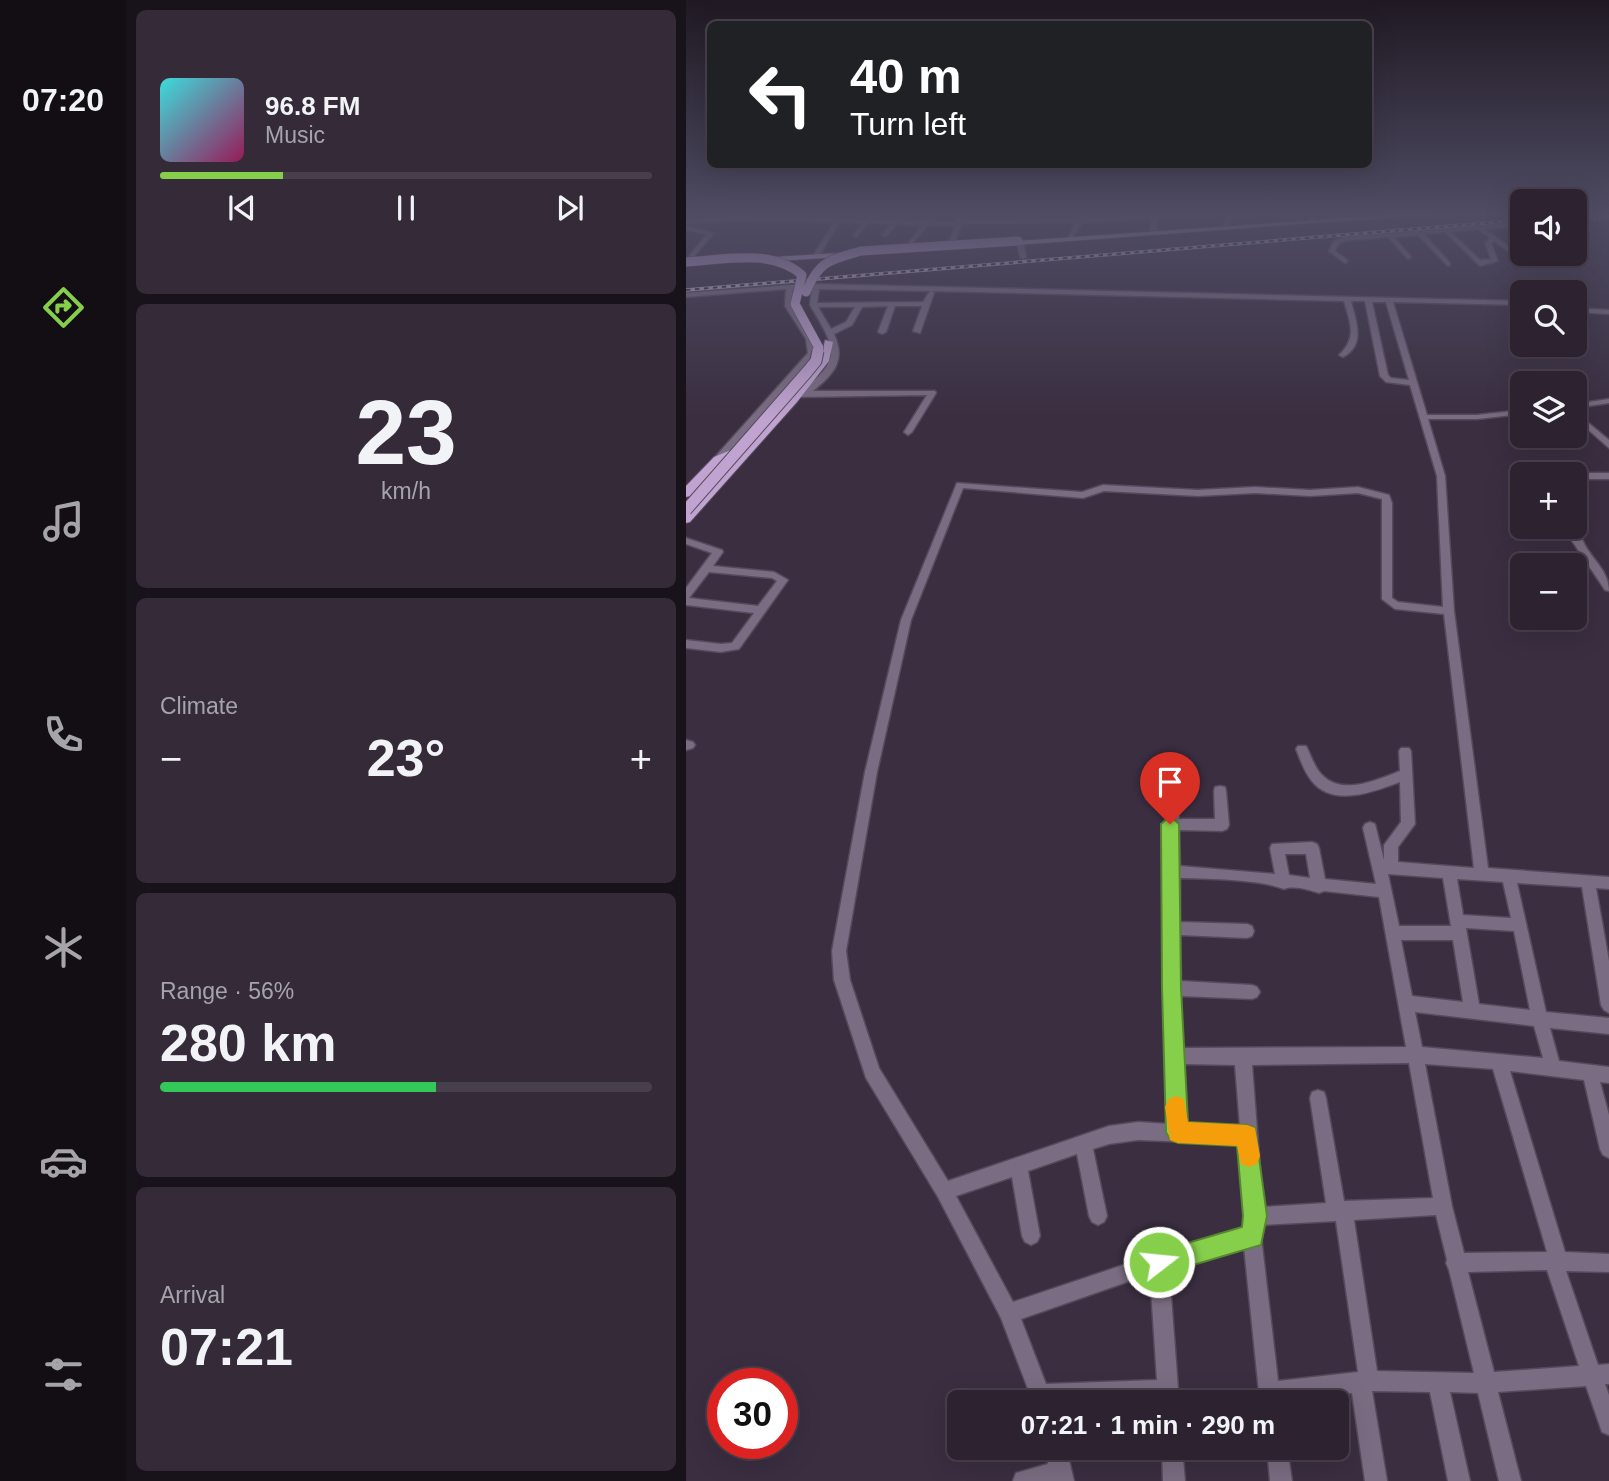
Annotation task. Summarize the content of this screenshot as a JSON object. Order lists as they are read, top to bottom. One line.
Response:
{"page":{"tabs":"07:20","turn":["40 m","Turn left"],"song":["96.8 FM","Music"],"map_buttons":["+","−"],"tile":[["23","km/h"],"Climate",["Range · 56%","280 km"],["Arrival","07:21"]],"heat":["−","23°","+"],"limit":"30","trip":"07:21 · 1 min · 290 m"}}
